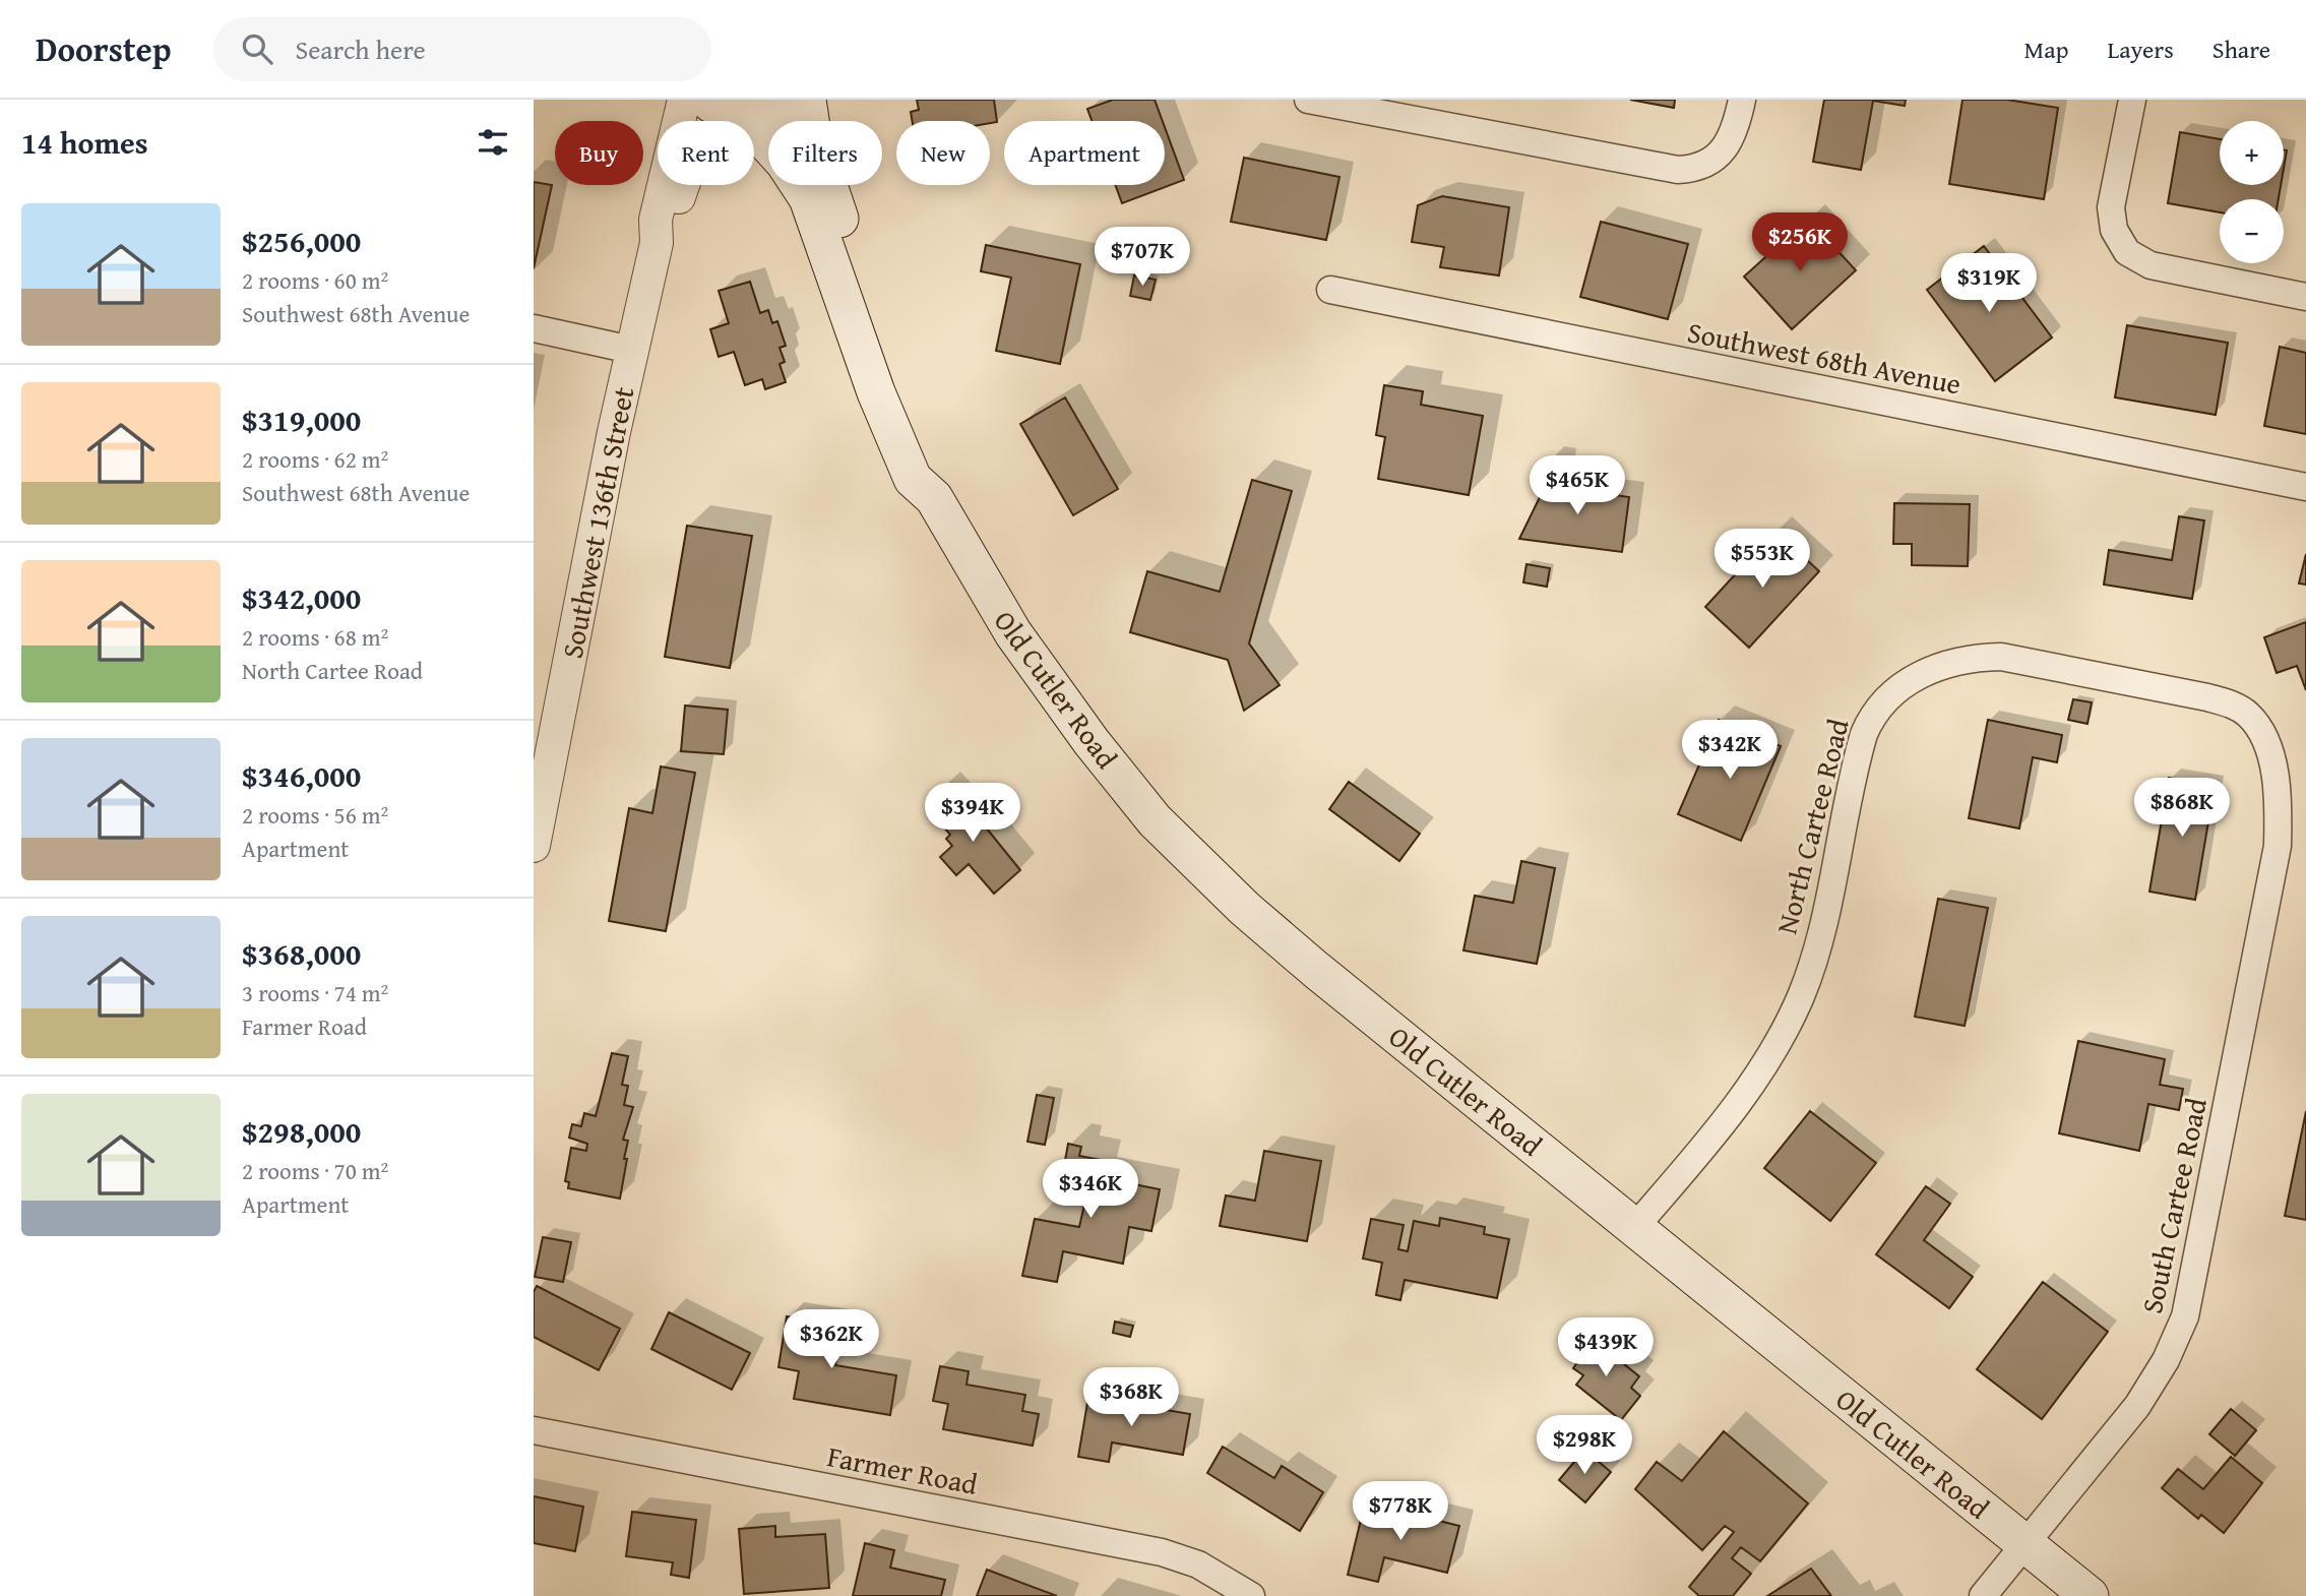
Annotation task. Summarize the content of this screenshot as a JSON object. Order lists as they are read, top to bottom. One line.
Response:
{"streets":{"main road":["Old Cutler Road"],"street":["Southwest 68th Avenue","Southwest 136th Street","North Cartee Road","South Cartee Road","Farmer Road"]},"crossings":[["Old Cutler Road","North Cartee Road"],["Old Cutler Road","South Cartee Road"],["North Cartee Road","South Cartee Road"]],"page":{"header":"Doorstep","search":"Search here","nav":["Map","Layers","Share"],"heading":"14 homes","map_buttons":["+","−"],"chip":["Buy","Rent","Filters","New","Apartment"],"list":[{"name":"$256,000","note":"2 rooms · 60 m² · Southwest 68th Avenue"},{"name":"$319,000","note":"2 rooms · 62 m² · Southwest 68th Avenue"},{"name":"$342,000","note":"2 rooms · 68 m² · North Cartee Road"},{"name":"$346,000","note":"2 rooms · 56 m² · Apartment"},{"name":"$368,000","note":"3 rooms · 74 m² · Farmer Road"},{"name":"$298,000","note":"2 rooms · 70 m² · Apartment"}],"price":["$256K","$707K","$319K","$465K","$553K","$342K","$868K","$394K","$346K","$362K","$439K","$368K","$298K","$778K"]}}
